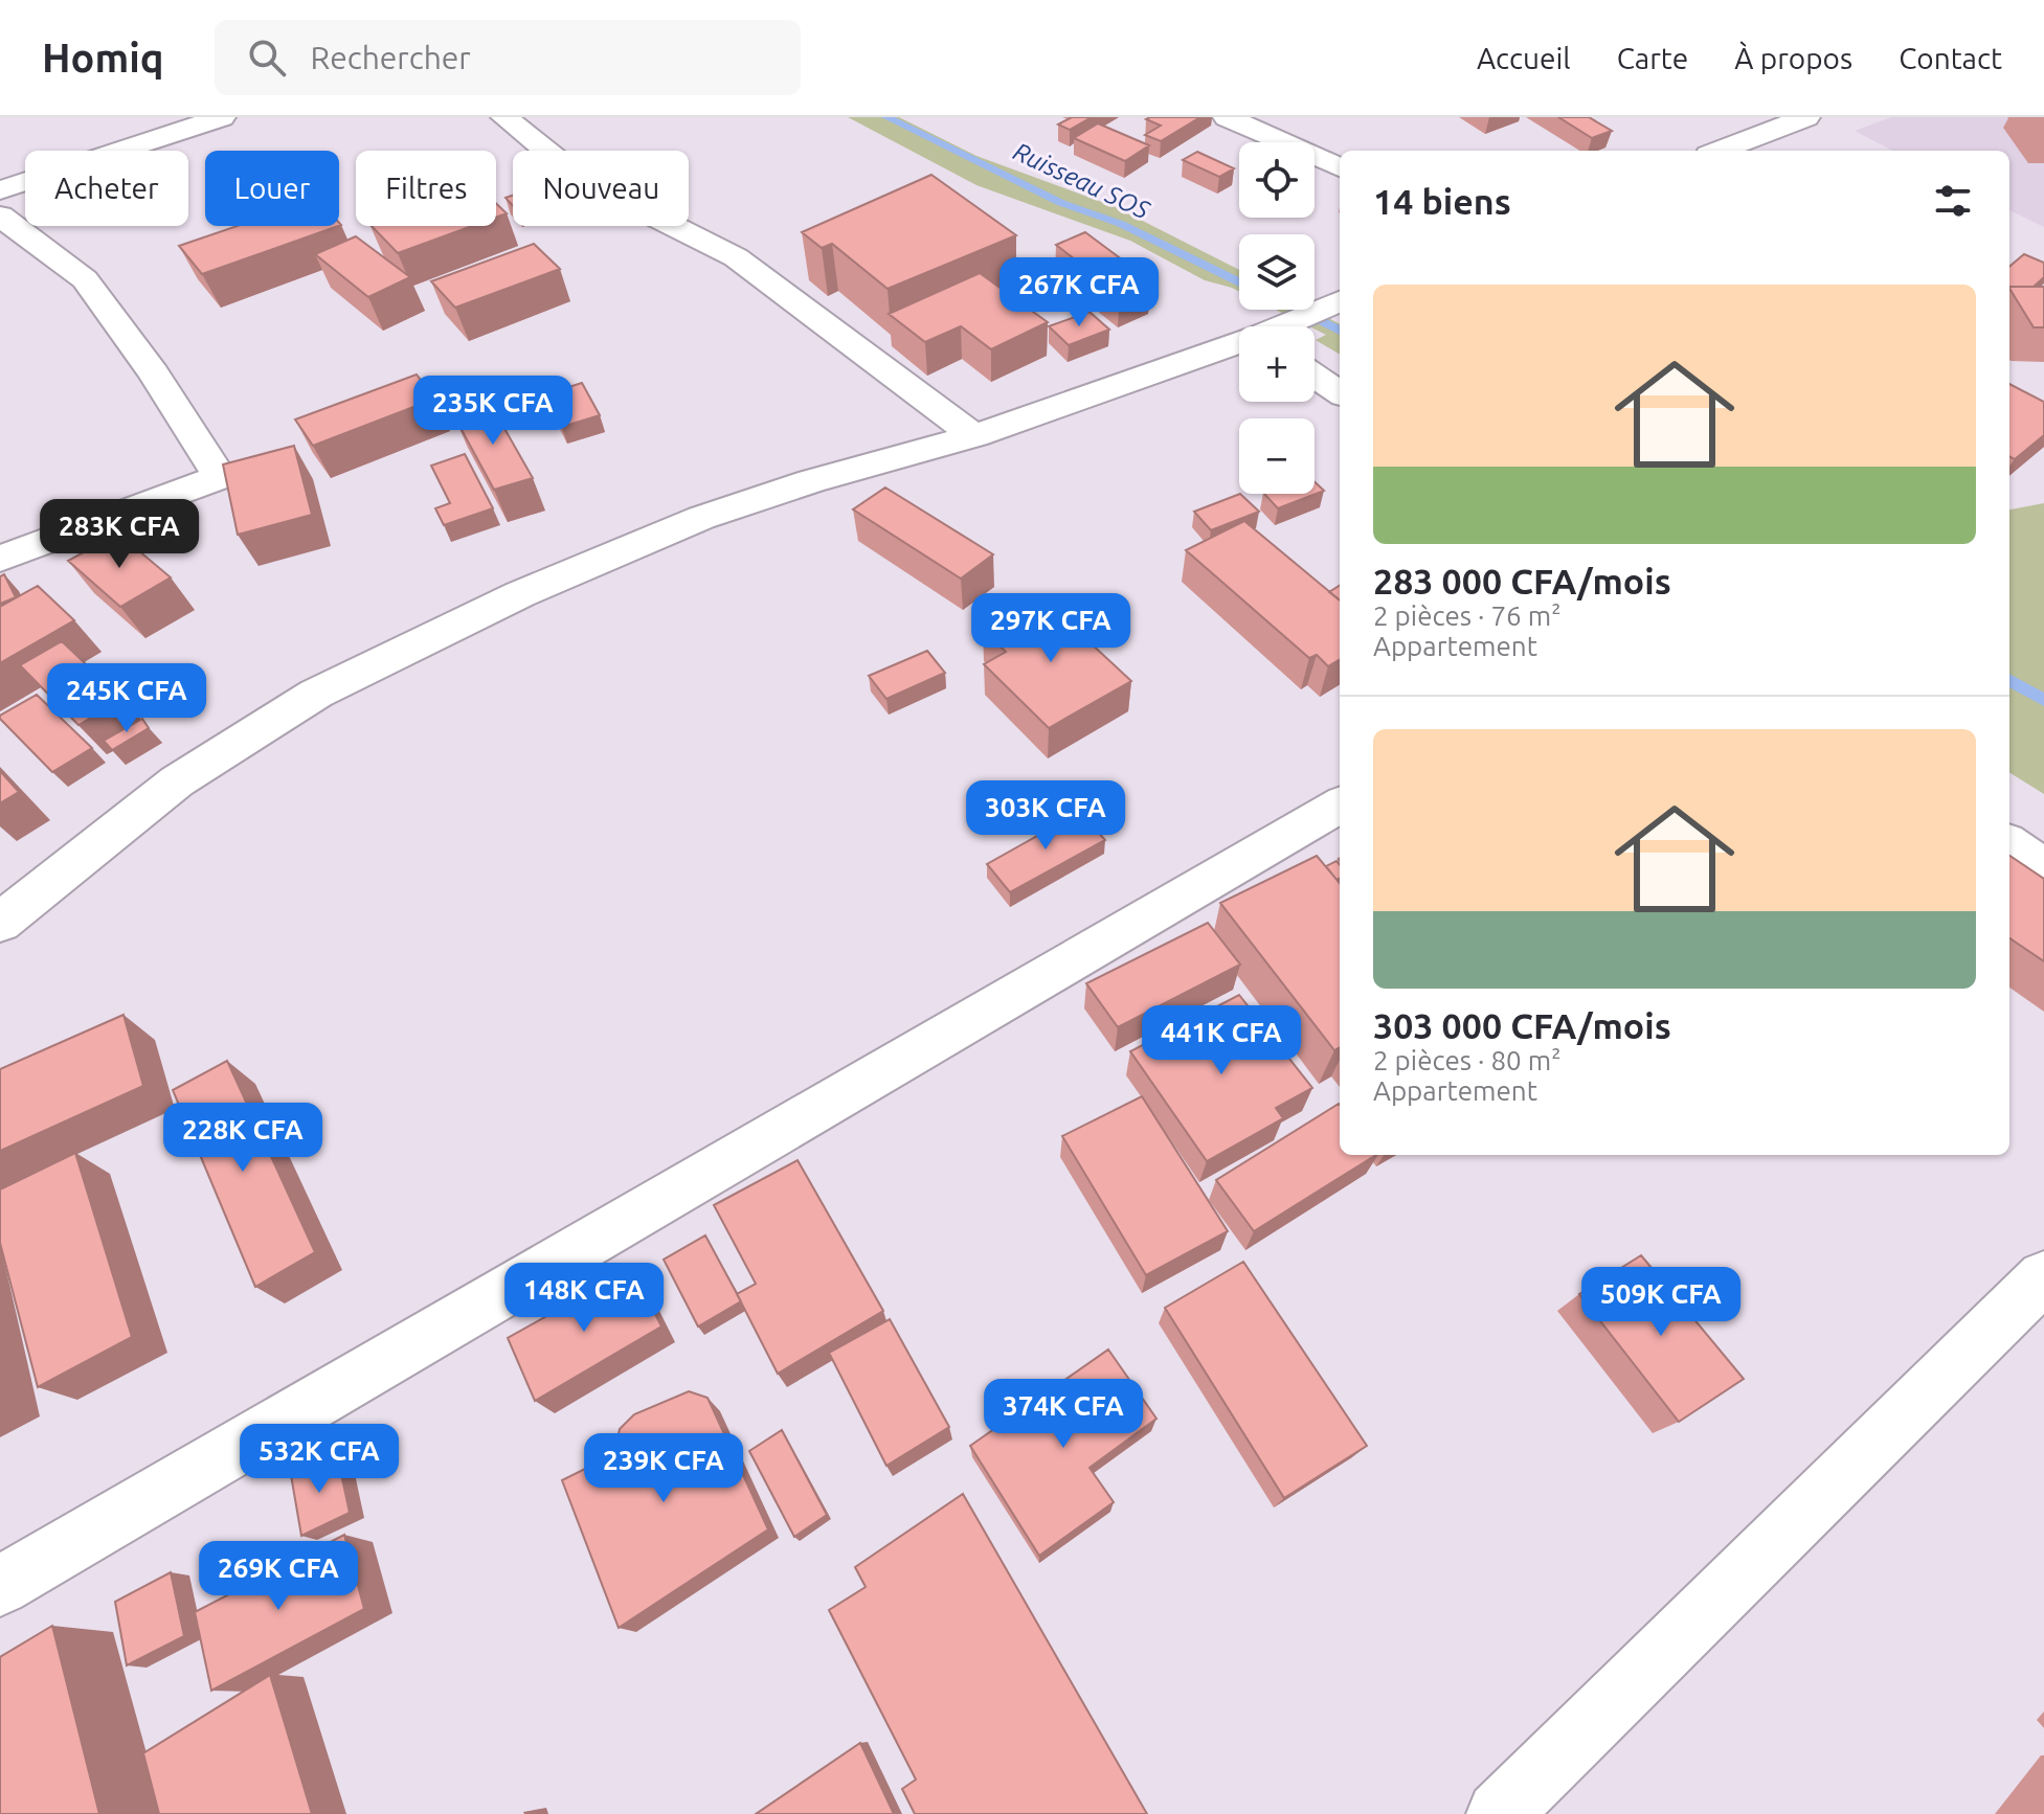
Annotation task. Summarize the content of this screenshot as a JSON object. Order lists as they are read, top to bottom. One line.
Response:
{"water":["Ruisseau SOS"],"page":{"header":"Homiq","search":"Rechercher","nav":["Accueil","Carte","À propos","Contact"],"map_buttons":["+","−"],"chip":["Acheter","Louer","Filtres","Nouveau"],"heading":"14 biens","list":[{"name":"283 000 CFA/mois","note":"2 pièces · 76 m² · Appartement"},{"name":"303 000 CFA/mois","note":"2 pièces · 80 m² · Appartement"}],"price":["267K CFA","235K CFA","283K CFA","297K CFA","245K CFA","303K CFA","441K CFA","228K CFA","148K CFA","509K CFA","374K CFA","532K CFA","239K CFA","269K CFA"]}}
